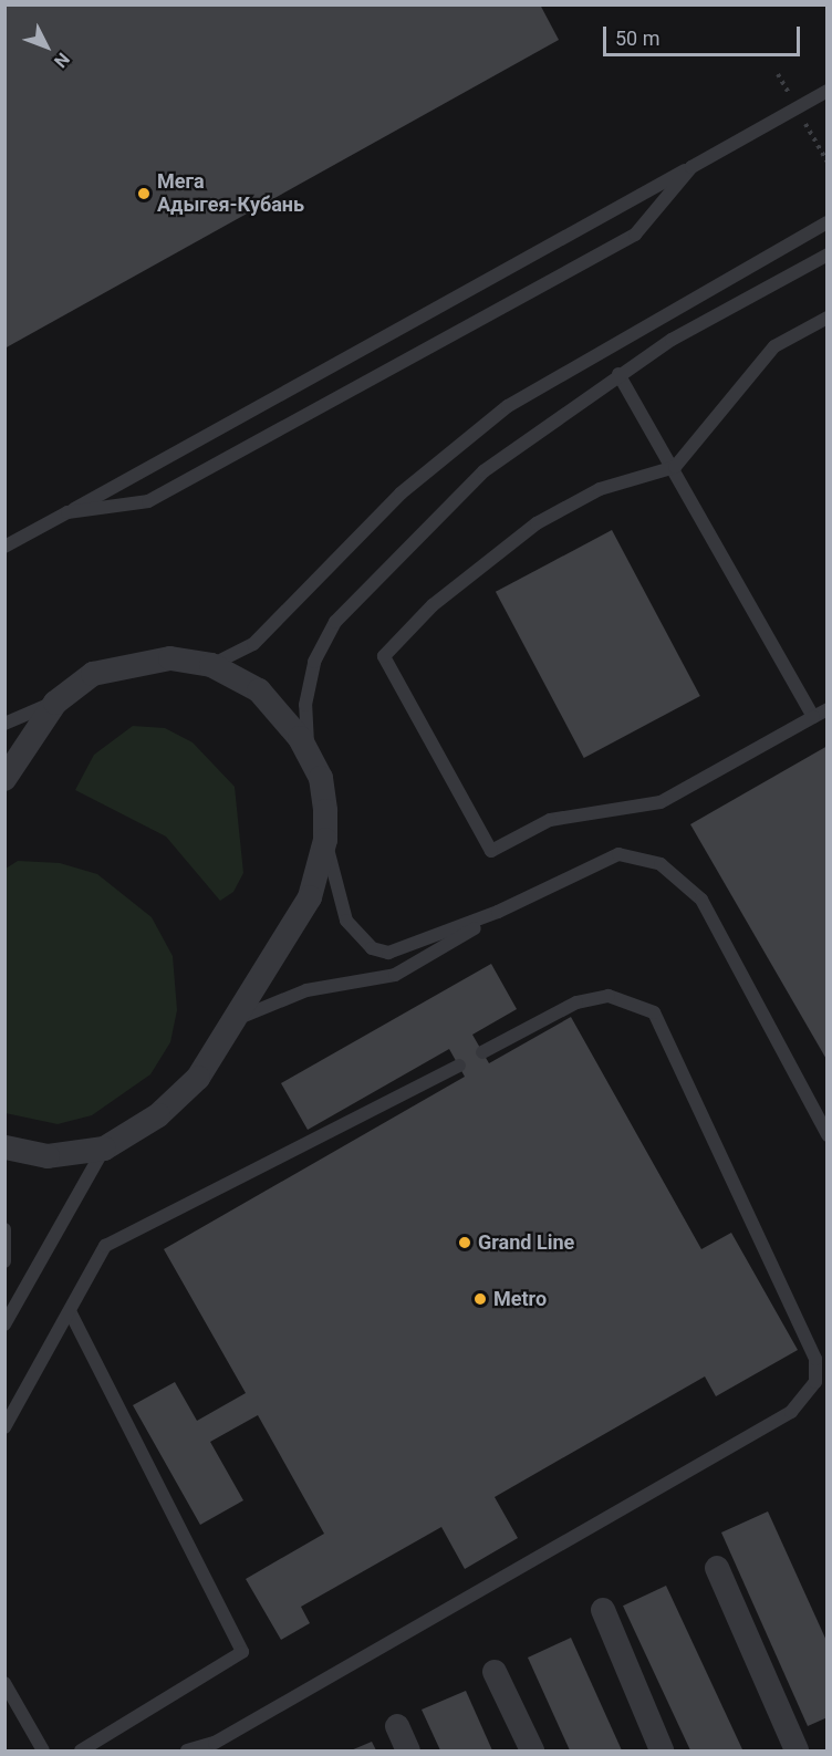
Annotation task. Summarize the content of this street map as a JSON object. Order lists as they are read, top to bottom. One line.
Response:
{"places":["Мега Адыгея-Кубань","Grand Line","Metro"],"scale_bar":"50 m","north":"bottom right"}
